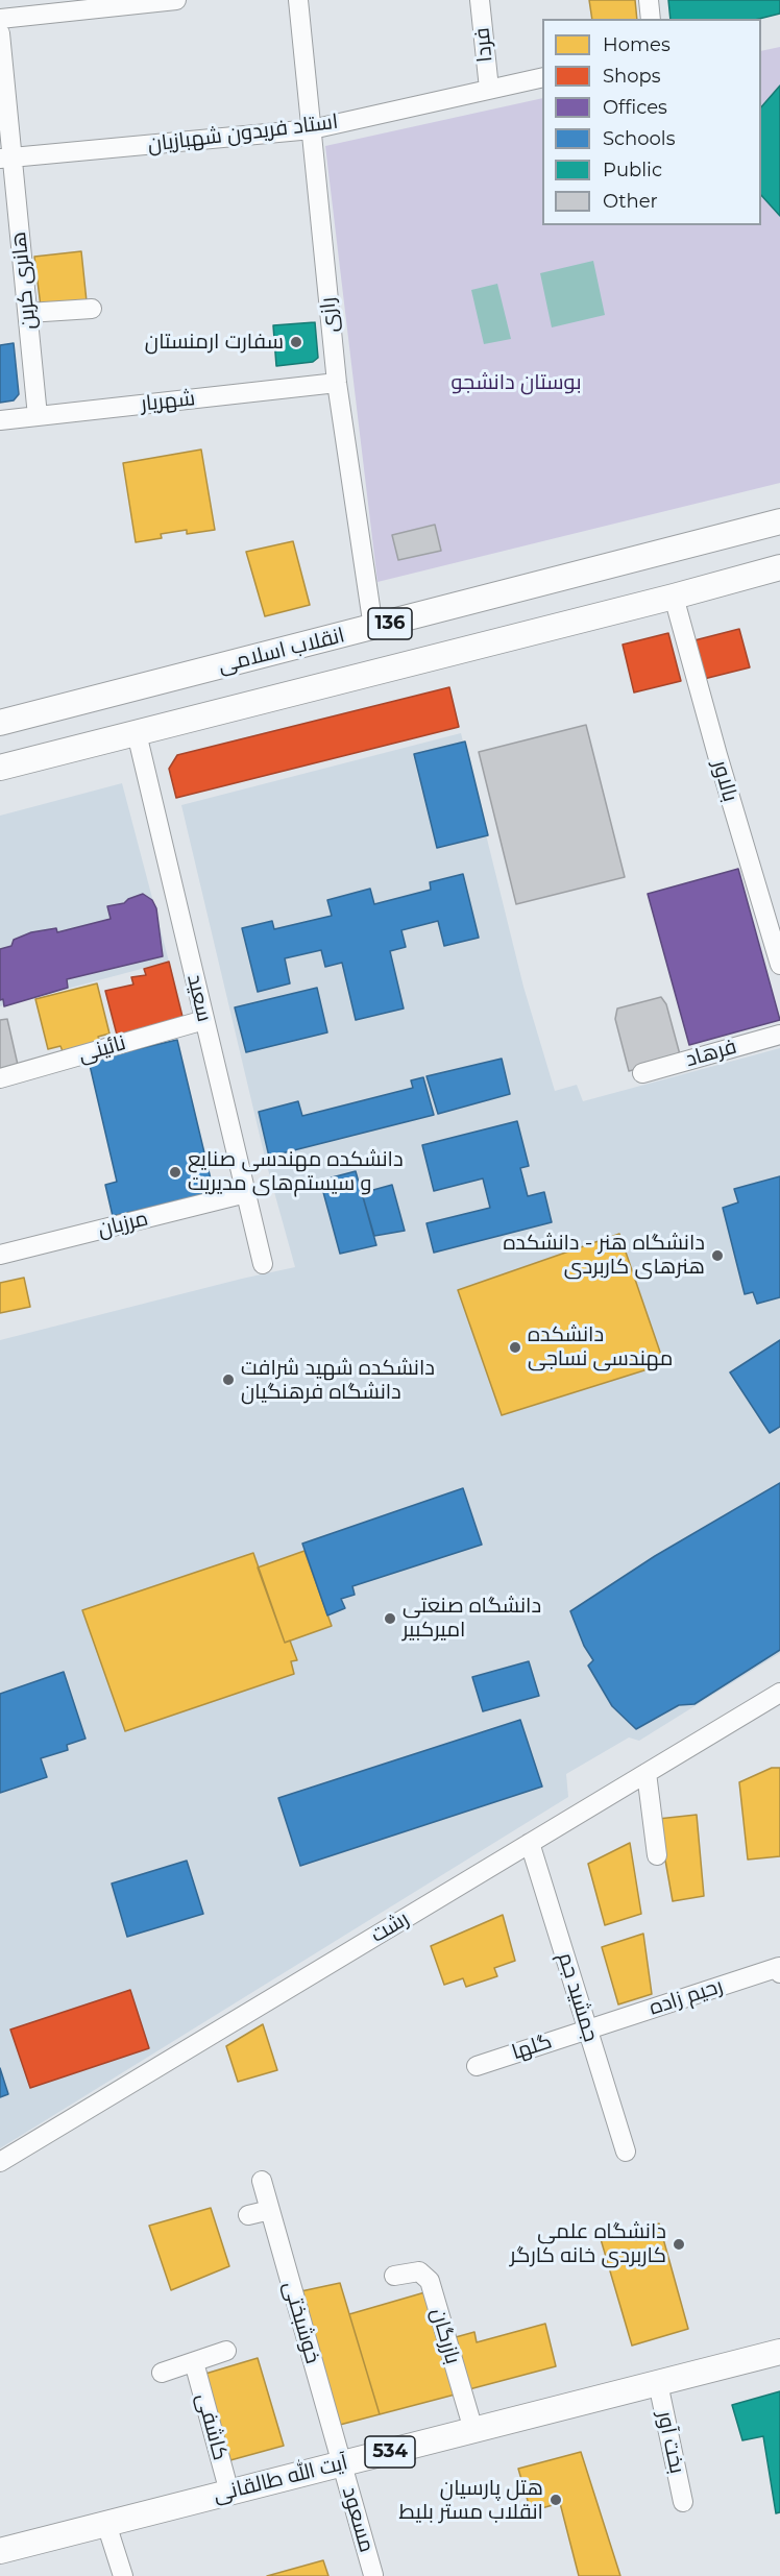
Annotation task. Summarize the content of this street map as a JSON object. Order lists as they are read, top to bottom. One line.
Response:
{"streets":{"main road":["136","انقلاب اسلامی","534","آیت الله طالقانی"],"street":["فردا","استاد فریدون شهبازیان","هانری کربن","رازی","شهریار","بالاور","سعید","نائینی","فرهاد","مرزبان","رشت","جمشید جم","رحیم زاده","گلها","خوشبختی","بازرگان","کاشفی","بخت آور","مسعود"]},"crossings":[["فردا","استاد فریدون شهبازیان"],["استاد فریدون شهبازیان","هانری کربن"],["استاد فریدون شهبازیان","رازی"],["هانری کربن","شهریار"],["رازی","شهریار"],["رازی","انقلاب اسلامی"],["136","بالاور"],["136","سعید"],["سعید","نائینی"],["سعید","مرزبان"],["رشت","جمشید جم"],["جمشید جم","رحیم زاده"],["جمشید جم","گلها"],["رحیم زاده","گلها"],["خوشبختی","آیت الله طالقانی"],["خوشبختی","مسعود"],["بازرگان","آیت الله طالقانی"],["کاشفی","آیت الله طالقانی"],["بخت آور","آیت الله طالقانی"],["آیت الله طالقانی","مسعود"]],"parks":["بوستان دانشجو"],"places":["سفارت ارمنستان","دانشکده مهندسی صنایع و سیستم‌های مدیریت","دانشگاه هنر - دانشکده هنرهای کاربردی","دانشکده مهندسی نساجی","دانشکده شهید شرافت دانشگاه فرهنگیان","دانشگاه صنعتی امیرکبیر","دانشگاه علمی کاربردی خانه کارگر","هتل پارسیان انقلاب مستر بلیط"],"legend":["Homes","Shops","Offices","Schools","Public","Other"]}
